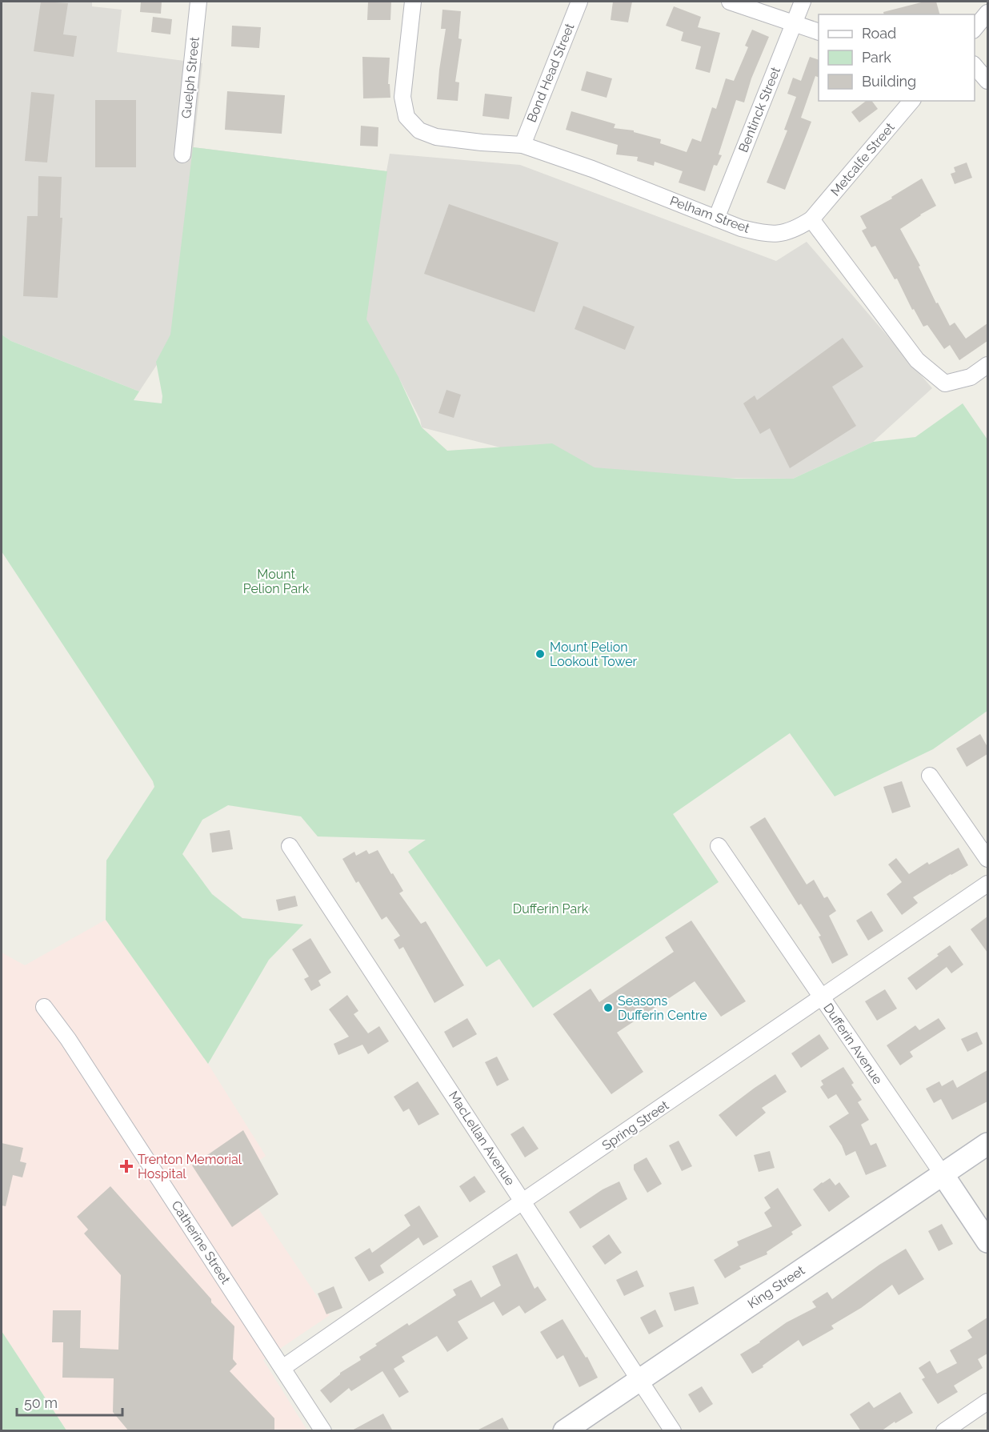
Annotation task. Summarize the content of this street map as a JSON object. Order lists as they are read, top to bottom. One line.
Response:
{"streets":{"street":["Bond Head Street","Guelph Street","Bentinck Street","Metcalfe Street","Pelham Street","Dufferin Avenue","Spring Street","MacLellan Avenue","Catherine Street","King Street"]},"crossings":[["Bond Head Street","Pelham Street"],["Bentinck Street","Pelham Street"],["Metcalfe Street","Pelham Street"],["Dufferin Avenue","Spring Street"],["Dufferin Avenue","King Street"],["Spring Street","MacLellan Avenue"],["Spring Street","Catherine Street"],["MacLellan Avenue","King Street"]],"parks":["Mount Pelion Park","Dufferin Park"],"places":{"other":["Mount Pelion Lookout Tower","Seasons Dufferin Centre"],"health":["Trenton Memorial Hospital"]},"legend":["Road","Park","Building"],"scale_bar":"50 m"}
